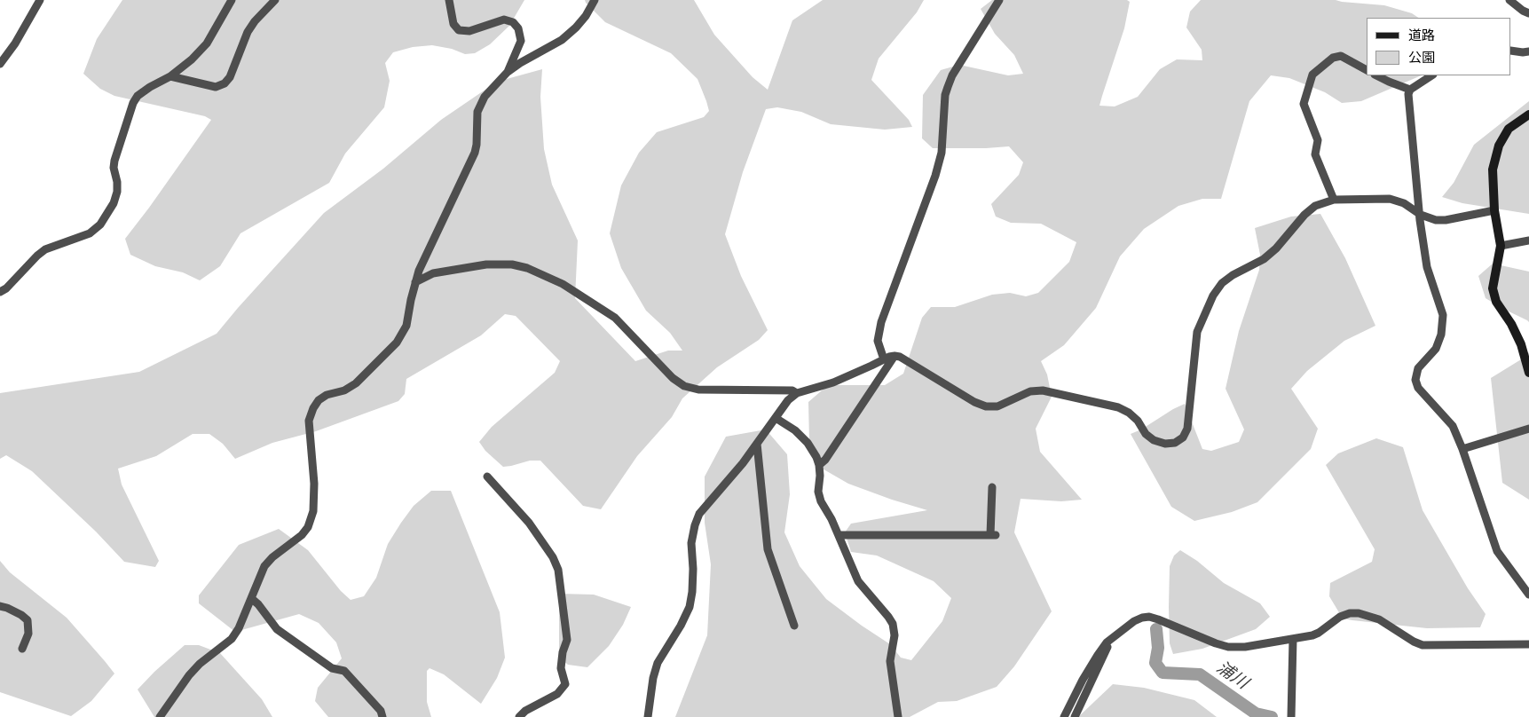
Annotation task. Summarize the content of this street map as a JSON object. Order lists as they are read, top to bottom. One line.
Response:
{"water":["浦川"],"legend":["道路","公園"]}
